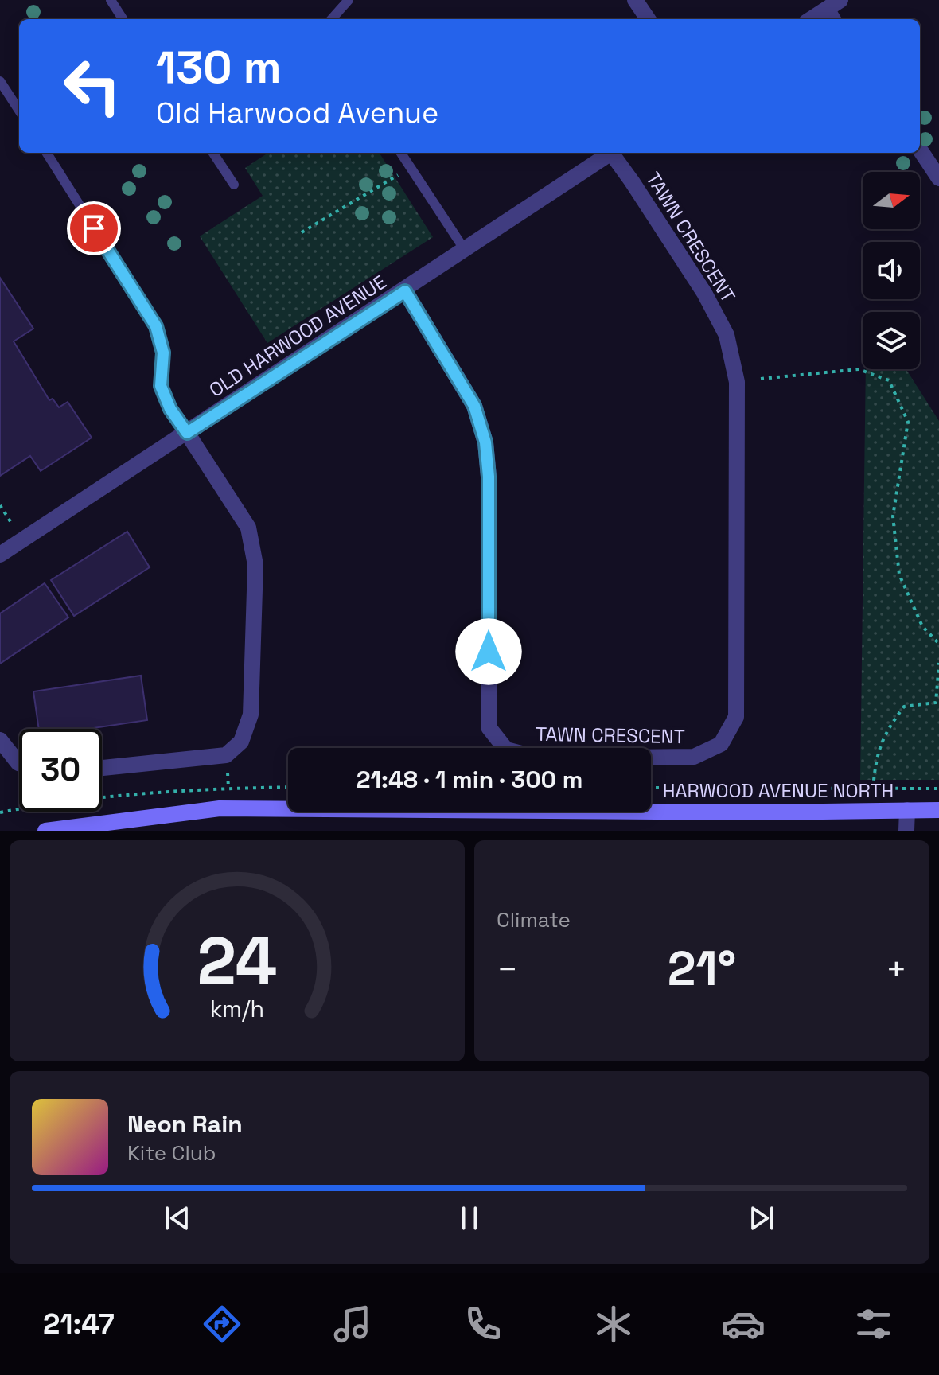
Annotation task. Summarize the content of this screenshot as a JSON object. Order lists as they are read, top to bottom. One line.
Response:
{"streets":{"main road":["HARWOOD AVENUE NORTH"],"street":["TAWN CRESCENT","OLD HARWOOD AVENUE"]},"crossings":[["TAWN CRESCENT","OLD HARWOOD AVENUE"]],"north":"right","page":{"turn":["130 m","Old Harwood Avenue"],"limit":"30","trip":"21:48 · 1 min · 300 m","tile":"Climate","heat":["−","21°","+"],"song":["Neon Rain","Kite Club"],"tabs":"21:47","gauge":["24","km/h"]}}
